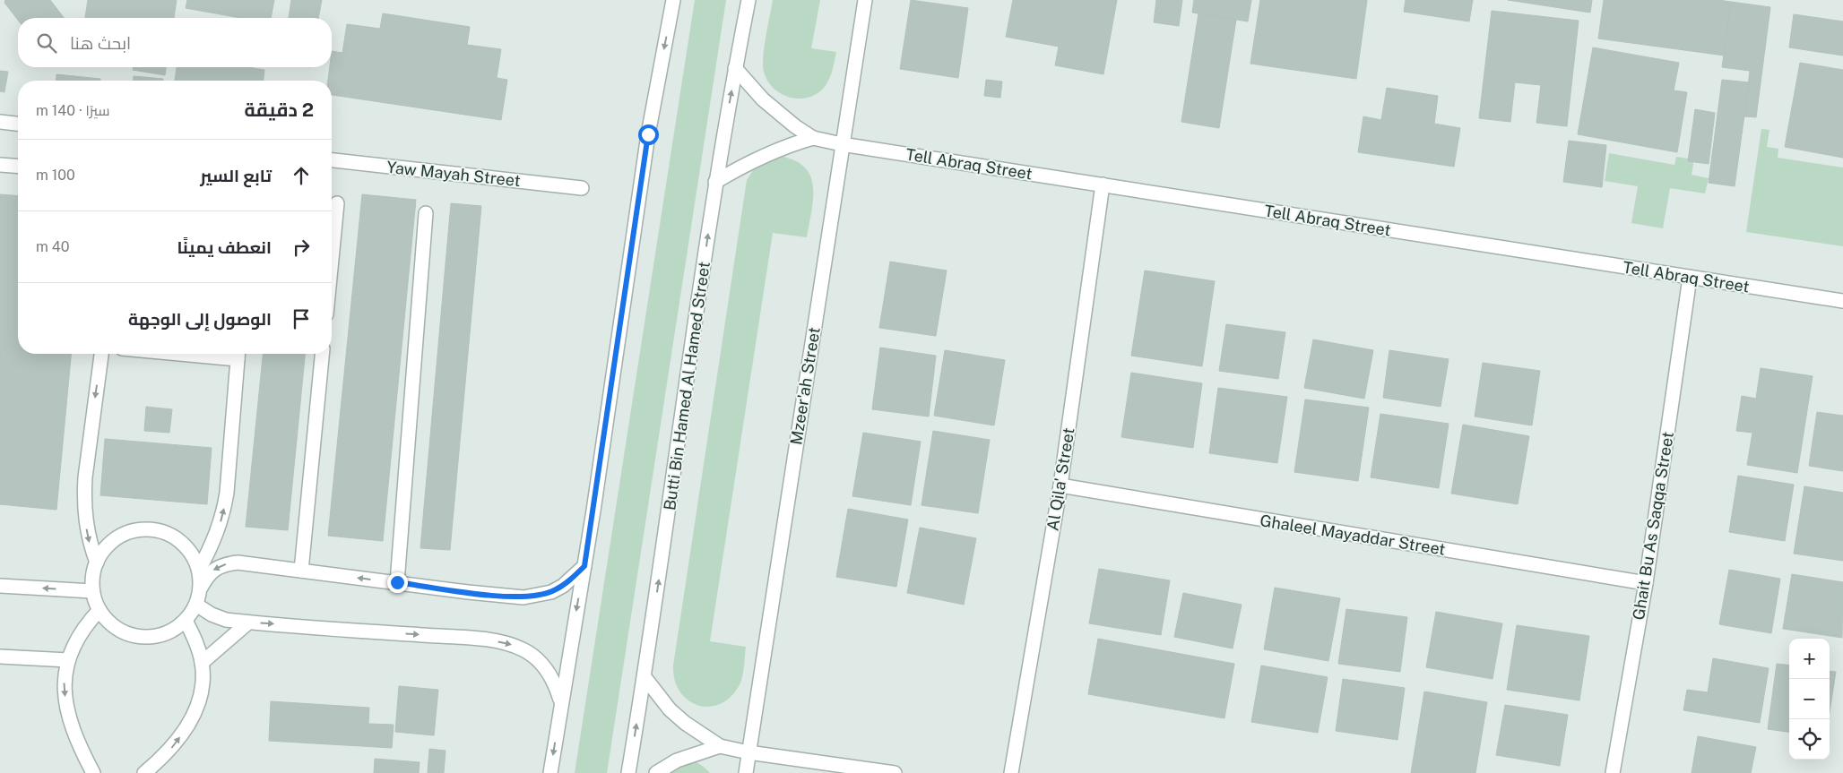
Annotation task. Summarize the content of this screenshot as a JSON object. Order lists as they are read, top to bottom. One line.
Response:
{"streets":{"street":["Tell Abraq Street","Yaw Mayah Street","Butti Bin Hamed Al Hamed Street","Mzeer'ah Street","Al Qila' Street","Ghait Bu As Saqqa Street","Ghaleel Mayaddar Street"]},"crossings":[["Tell Abraq Street","Butti Bin Hamed Al Hamed Street"],["Tell Abraq Street","Mzeer'ah Street"],["Tell Abraq Street","Al Qila' Street"],["Tell Abraq Street","Ghait Bu As Saqqa Street"],["Al Qila' Street","Ghaleel Mayaddar Street"],["Ghait Bu As Saqqa Street","Ghaleel Mayaddar Street"]],"page":{"search":"ابحث هنا","heading":["2 دقيقة","سيرًا · 140 m"],"list":[["تابع السير","100 m"],["انعطف يمينًا","40 m"],"الوصول إلى الوجهة"],"map_buttons":["+","−"]}}
